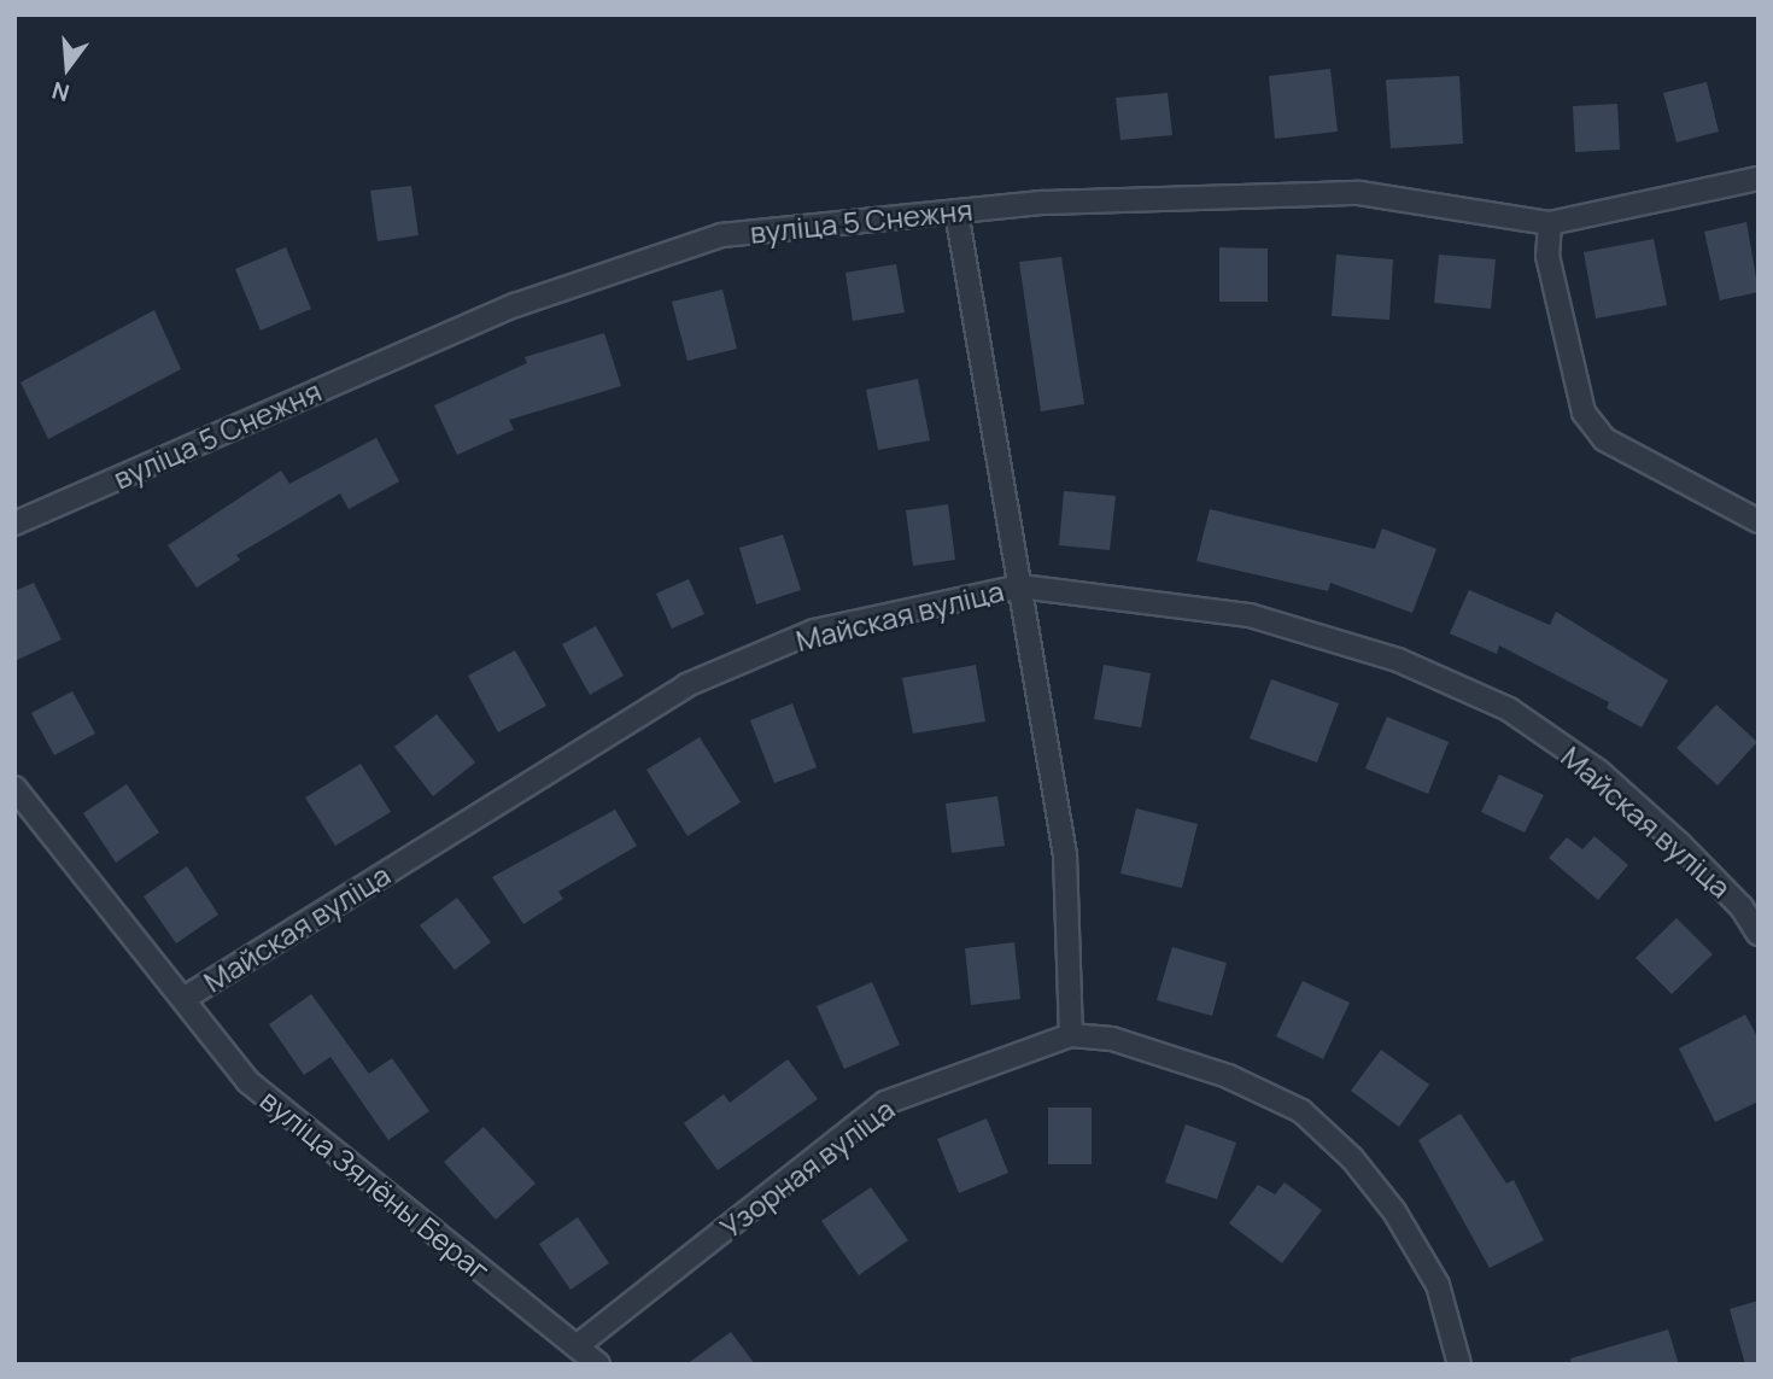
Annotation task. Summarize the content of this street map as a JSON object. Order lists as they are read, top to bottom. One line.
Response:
{"streets":{"street":["вуліца 5 Снежня","Майская вуліца","Узорная вуліца","вуліца Зялёны Бераг"]},"crossings":[["Майская вуліца","вуліца Зялёны Бераг"],["Узорная вуліца","вуліца Зялёны Бераг"]],"north":"bottom"}
